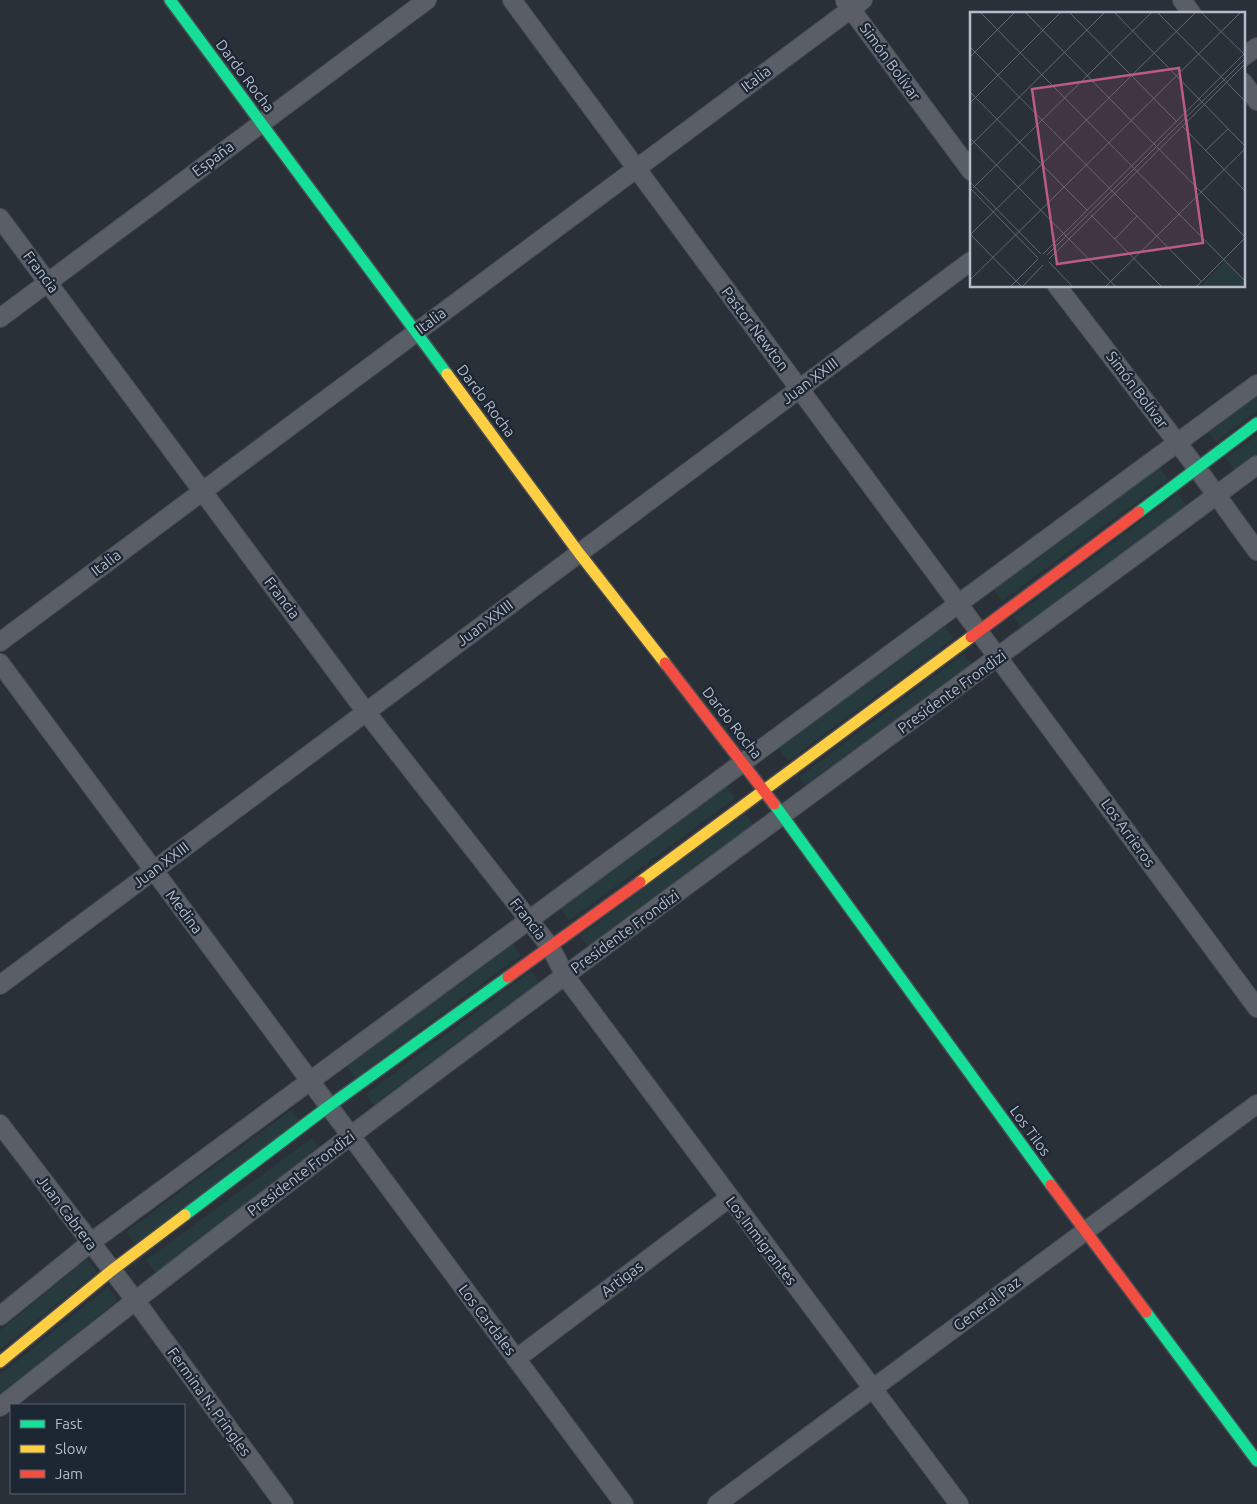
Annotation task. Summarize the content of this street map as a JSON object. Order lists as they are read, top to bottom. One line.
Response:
{"streets":{"street":["Simón Bolívar","Dardo Rocha","Italia","España","Francia","Pastor Newton","Juan XXIII","Presidente Frondizi","Los Arrieros","Medina","Los Tilos","Juan Cabrera","Los Inmigrantes","Artigas","General Paz","Los Cardales","Fermina N. Pringles"]},"crossings":[["Simón Bolívar","Italia"],["Simón Bolívar","Presidente Frondizi"],["Dardo Rocha","Italia"],["Dardo Rocha","España"],["Dardo Rocha","Juan XXIII"],["Dardo Rocha","Presidente Frondizi"],["Dardo Rocha","Los Tilos"],["Italia","Francia"],["Italia","Pastor Newton"],["España","Francia"],["Francia","Juan XXIII"],["Francia","Presidente Frondizi"],["Francia","Los Inmigrantes"],["Pastor Newton","Juan XXIII"],["Pastor Newton","Presidente Frondizi"],["Pastor Newton","Los Arrieros"],["Juan XXIII","Medina"],["Presidente Frondizi","Los Arrieros"],["Presidente Frondizi","Medina"],["Presidente Frondizi","Los Tilos"],["Presidente Frondizi","Juan Cabrera"],["Presidente Frondizi","Los Inmigrantes"],["Presidente Frondizi","Los Cardales"],["Presidente Frondizi","Fermina N. Pringles"],["Medina","Los Cardales"],["Los Tilos","General Paz"],["Juan Cabrera","Fermina N. Pringles"],["Los Inmigrantes","Artigas"],["Los Inmigrantes","General Paz"],["Artigas","Los Cardales"]],"legend":["Fast","Slow","Jam"]}
